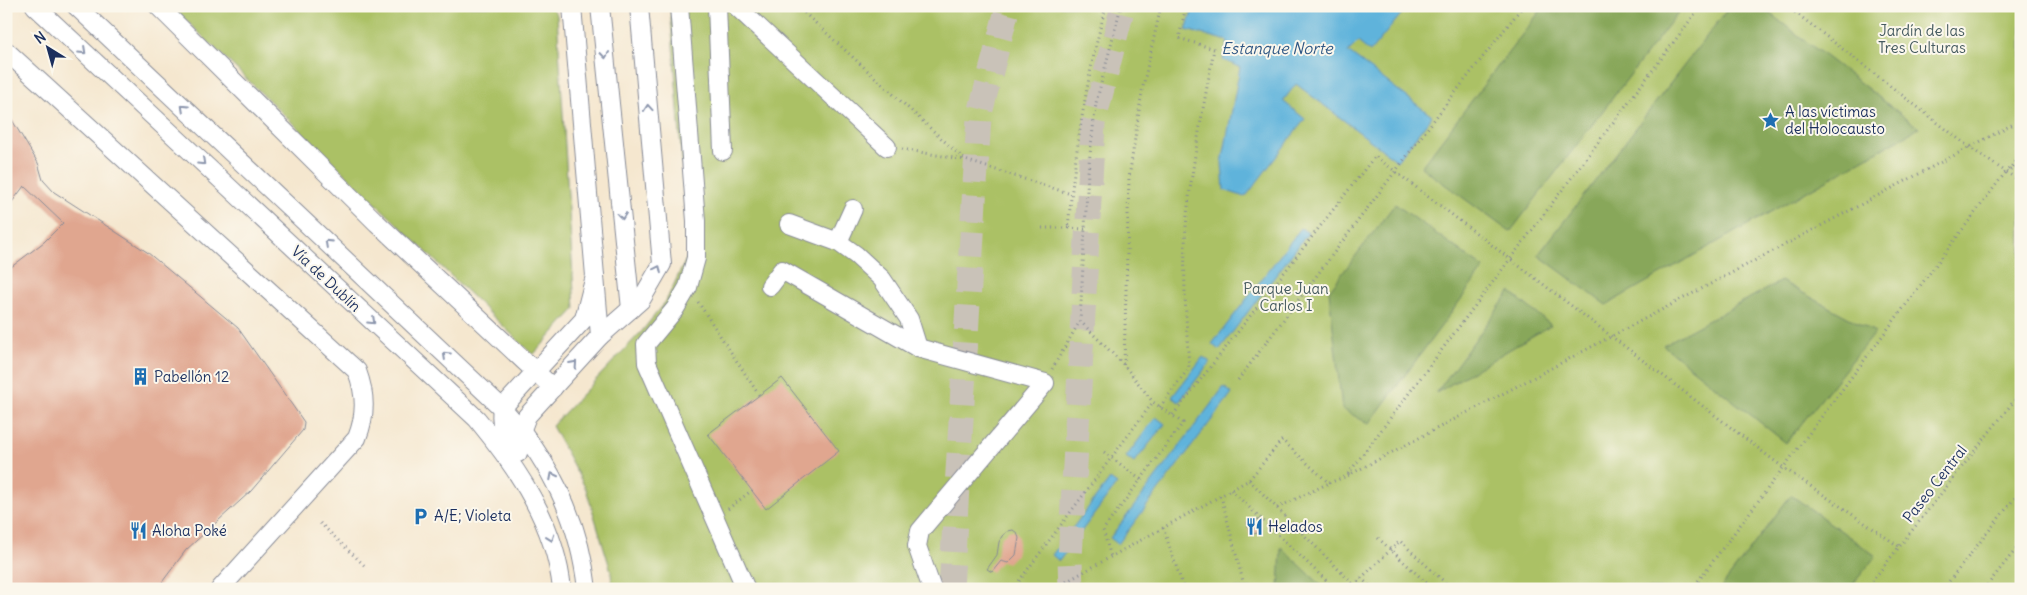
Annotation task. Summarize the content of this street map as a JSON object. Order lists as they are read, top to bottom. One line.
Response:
{"streets":{"street":["Vía de Dublín"],"path":["Paseo Central"]},"water":["Estanque Norte"],"parks":["Jardín de las Tres Culturas","Parque Juan Carlos I"],"places":{"place":["A las víctimas del Holocausto"],"building":["Pabellón 12"],"parking":["A/E; Violeta"],"restaurant":["Helados","Aloha Poké"]},"north":"top left"}
